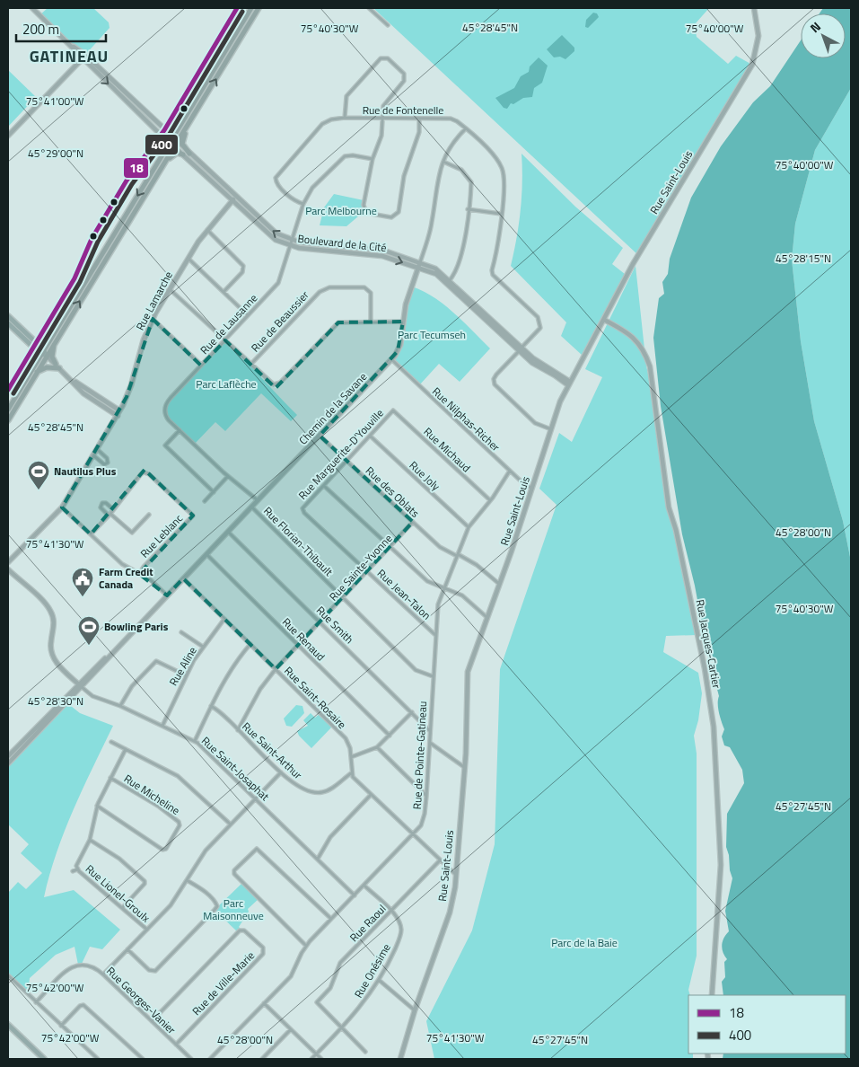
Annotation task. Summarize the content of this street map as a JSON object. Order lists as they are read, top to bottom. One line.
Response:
{"streets":{"street":["Rue de Fontenelle","Rue Saint-Louis","Boulevard de la Cité","Rue Lamarche","Rue de Beaussier","Rue de Lausanne","Chemin de la Savane","Rue Nilphas-Richer","Rue Michaud","Rue Marguerite-D'Youville","Rue Joly","Rue des Oblats","Rue Leblanc","Rue Florian-Thibault","Rue Sainte-Yvonne","Rue Jean-Talon","Rue Smith","Rue Renaud","Rue Jacques-Cartier","Rue Aline","Rue Saint-Rosaire","Rue Saint-Arthur","Rue de Pointe-Gatineau","Rue Saint-Josaphat","Rue Micheline","Rue Lionel-Groulx","Rue Raoul","Rue Onésime","Rue de Ville-Marie","Rue Georges-Vanier"]},"crossings":[["Rue de Fontenelle","Boulevard de la Cité"],["Rue de Fontenelle","Rue de Lausanne"],["Rue de Fontenelle","Chemin de la Savane"],["Rue Saint-Louis","Boulevard de la Cité"],["Rue Saint-Louis","Rue Nilphas-Richer"],["Rue Saint-Louis","Rue des Oblats"],["Rue Saint-Louis","Rue Jacques-Cartier"],["Boulevard de la Cité","Rue Lamarche"],["Boulevard de la Cité","Rue de Lausanne"],["Boulevard de la Cité","Chemin de la Savane"],["Rue de Lausanne","Chemin de la Savane"],["Chemin de la Savane","Rue Nilphas-Richer"],["Chemin de la Savane","Rue des Oblats"],["Chemin de la Savane","Rue Florian-Thibault"],["Chemin de la Savane","Rue Smith"],["Chemin de la Savane","Rue Renaud"],["Chemin de la Savane","Rue Saint-Rosaire"],["Chemin de la Savane","Rue Saint-Josaphat"],["Rue Nilphas-Richer","Rue de Pointe-Gatineau"],["Rue Michaud","Rue Marguerite-D'Youville"],["Rue Michaud","Rue de Pointe-Gatineau"],["Rue Marguerite-D'Youville","Rue Joly"],["Rue Marguerite-D'Youville","Rue des Oblats"],["Rue Marguerite-D'Youville","Rue Jean-Talon"],["Rue Joly","Rue de Pointe-Gatineau"],["Rue des Oblats","Rue Sainte-Yvonne"],["Rue des Oblats","Rue de Pointe-Gatineau"],["Rue Florian-Thibault","Rue Sainte-Yvonne"],["Rue Florian-Thibault","Rue de Pointe-Gatineau"],["Rue Sainte-Yvonne","Rue Jean-Talon"],["Rue Sainte-Yvonne","Rue Smith"],["Rue Sainte-Yvonne","Rue Renaud"],["Rue Sainte-Yvonne","Rue Saint-Rosaire"],["Rue Sainte-Yvonne","Rue Saint-Arthur"],["Rue Jean-Talon","Rue de Pointe-Gatineau"],["Rue Smith","Rue de Pointe-Gatineau"],["Rue Aline","Rue Saint-Rosaire"],["Rue Aline","Rue Saint-Josaphat"],["Rue Saint-Rosaire","Rue Saint-Arthur"],["Rue de Pointe-Gatineau","Rue Saint-Josaphat"],["Rue de Pointe-Gatineau","Rue Onésime"],["Rue Micheline","Rue Lionel-Groulx"],["Rue Raoul","Rue Onésime"],["Rue de Ville-Marie","Rue Georges-Vanier"]],"districts":["GATINEAU"],"parks":["Parc Melbourne","Parc Tecumseh","Parc Laflèche","Parc Maisonneuve","Parc de la Baie"],"places":{"sports":["Nautilus Plus","Bowling Paris"],"public building":["Farm Credit Canada"]},"lines":["transit line 18","transit line 400"],"legend":["18","400"],"scale_bar":"200 m","north":"top left","coordinates":["45°28'45\"N","75°40'30\"W","75°40'00\"W","75°41'00\"W","45°29'00\"N","45°28'15\"N","45°28'00\"N","75°41'30\"W","45°28'30\"N","45°27'45\"N","75°42'00\"W"]}
